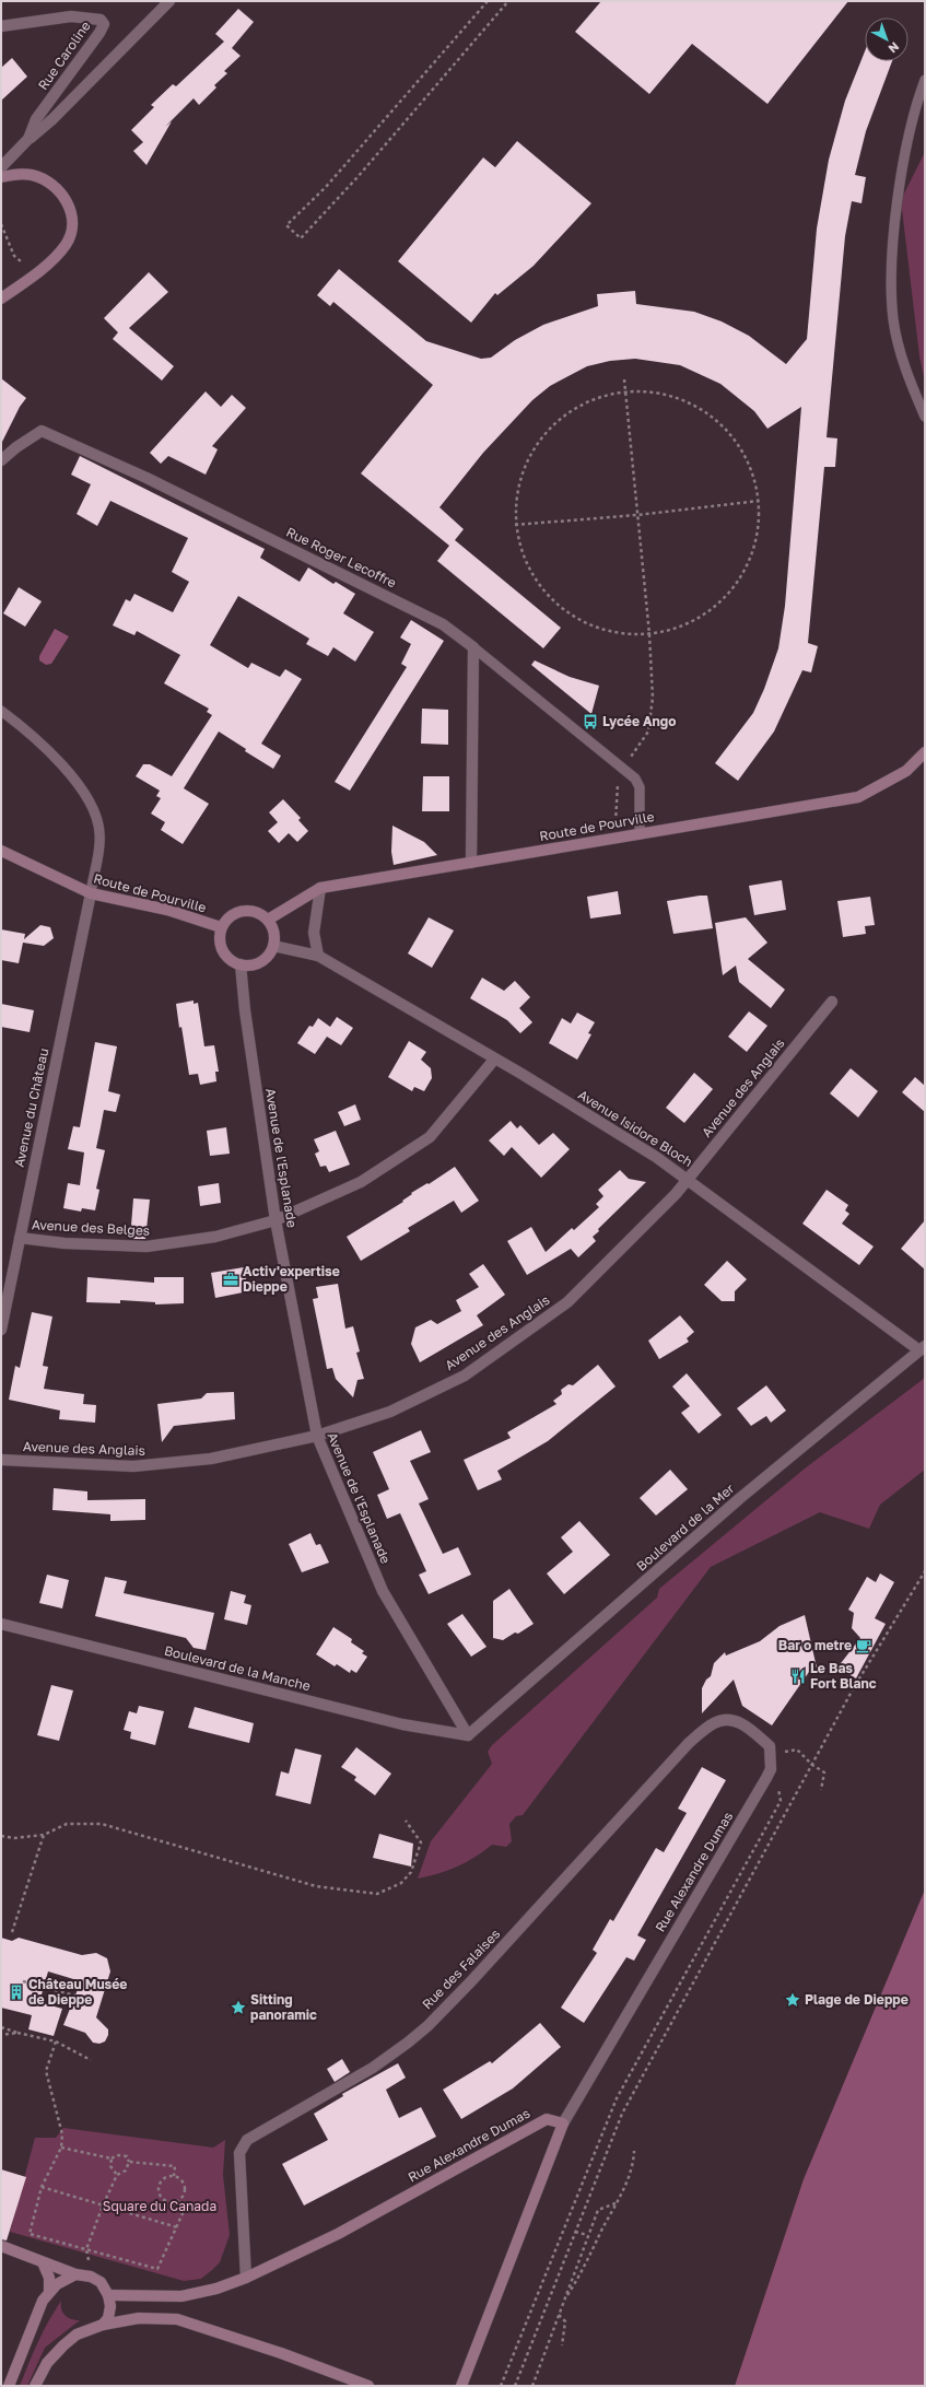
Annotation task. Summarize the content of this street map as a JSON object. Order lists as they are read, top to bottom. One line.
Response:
{"streets":{"street":["Rue Caroline","Rue Roger Lecoffre","Route de Pourville","Avenue des Anglais","Avenue du Château","Avenue Isidore Bloch","Avenue de l'Esplanade","Avenue des Belges","Boulevard de la Mer","Boulevard de la Manche","Rue Alexandre Dumas","Rue des Falaises"]},"crossings":[["Route de Pourville","Avenue du Château"],["Route de Pourville","Avenue Isidore Bloch"],["Route de Pourville","Avenue de l'Esplanade"],["Avenue des Anglais","Avenue Isidore Bloch"],["Avenue des Anglais","Avenue de l'Esplanade"],["Avenue du Château","Avenue des Belges"],["Avenue Isidore Bloch","Avenue de l'Esplanade"],["Avenue Isidore Bloch","Avenue des Belges"],["Avenue Isidore Bloch","Boulevard de la Mer"],["Avenue de l'Esplanade","Avenue des Belges"],["Avenue de l'Esplanade","Boulevard de la Mer"],["Avenue de l'Esplanade","Boulevard de la Manche"],["Boulevard de la Mer","Boulevard de la Manche"],["Rue Alexandre Dumas","Rue des Falaises"]],"parks":["Square du Canada"],"places":{"bus stop":["Lycée Ango"],"office":["Activ'expertise Dieppe"],"cafe":["Bar o metre"],"restaurant":["Le Bas Fort Blanc"],"building":["Château Musée de Dieppe"],"place":["Plage de Dieppe","Sitting panoramic"]},"north":"bottom right"}
